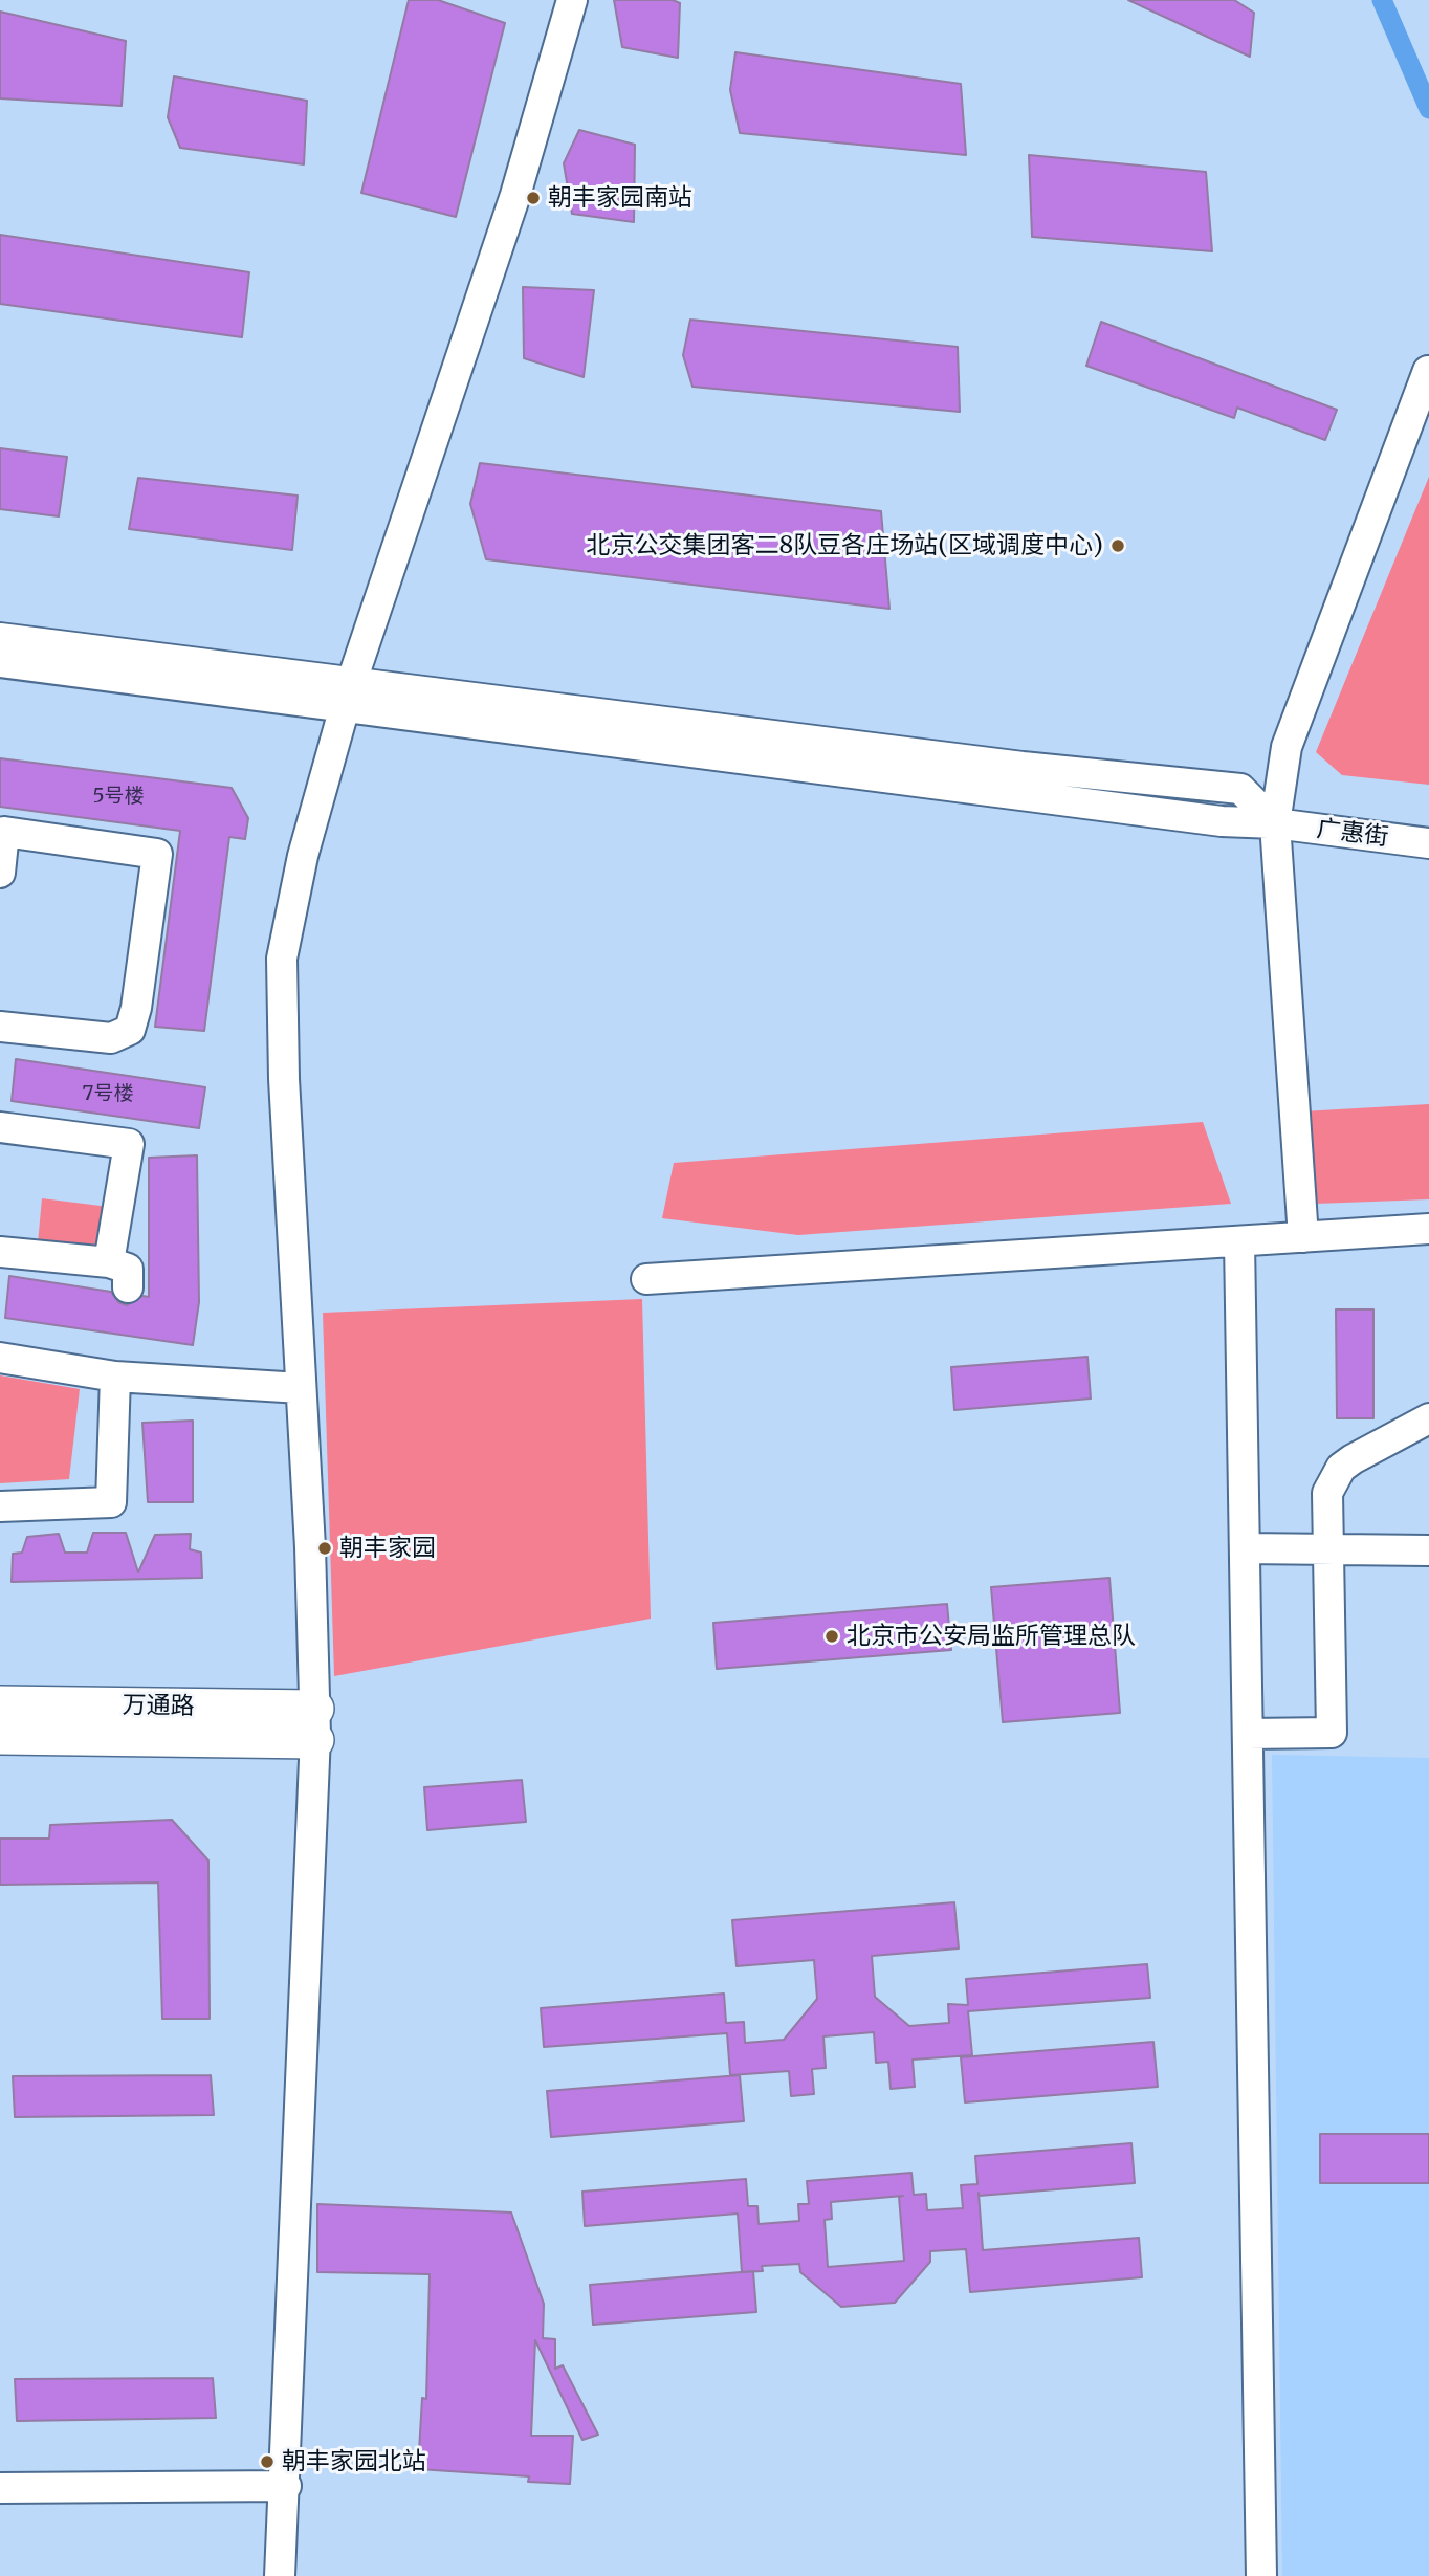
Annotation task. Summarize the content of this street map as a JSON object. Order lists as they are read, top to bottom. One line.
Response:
{"streets":{"main road":["万通路"],"street":["广惠街"]},"places":["朝丰家园南站","北京公交集团客二8队豆各庄场站(区域调度中心)","朝丰家园","北京市公安局监所管理总队","朝丰家园北站"],"house_numbers":["5号楼","7号楼"]}
